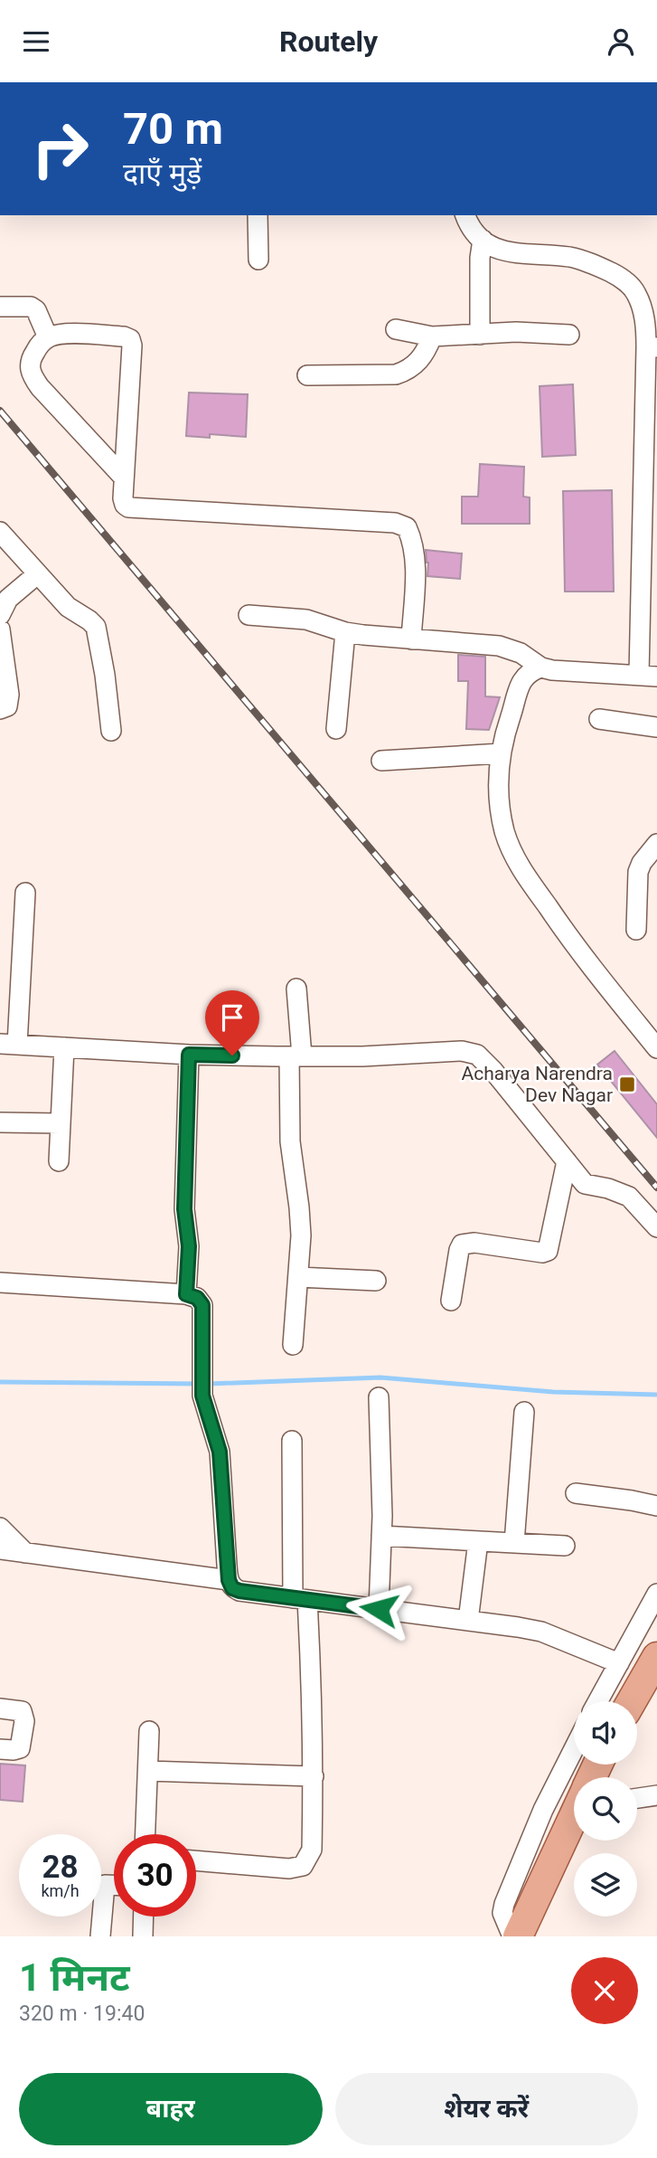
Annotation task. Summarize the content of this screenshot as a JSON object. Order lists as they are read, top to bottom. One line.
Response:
{"places":{"transit":["Acharya Narendra Dev Nagar"]},"page":{"header":"Routely","turn":["70 m","दाएँ मुड़ें"],"speed":"28 km/h","limit":"30","heading":["1 मिनट","320 m · 19:40"],"buttons":["बाहर","शेयर करें"]}}
